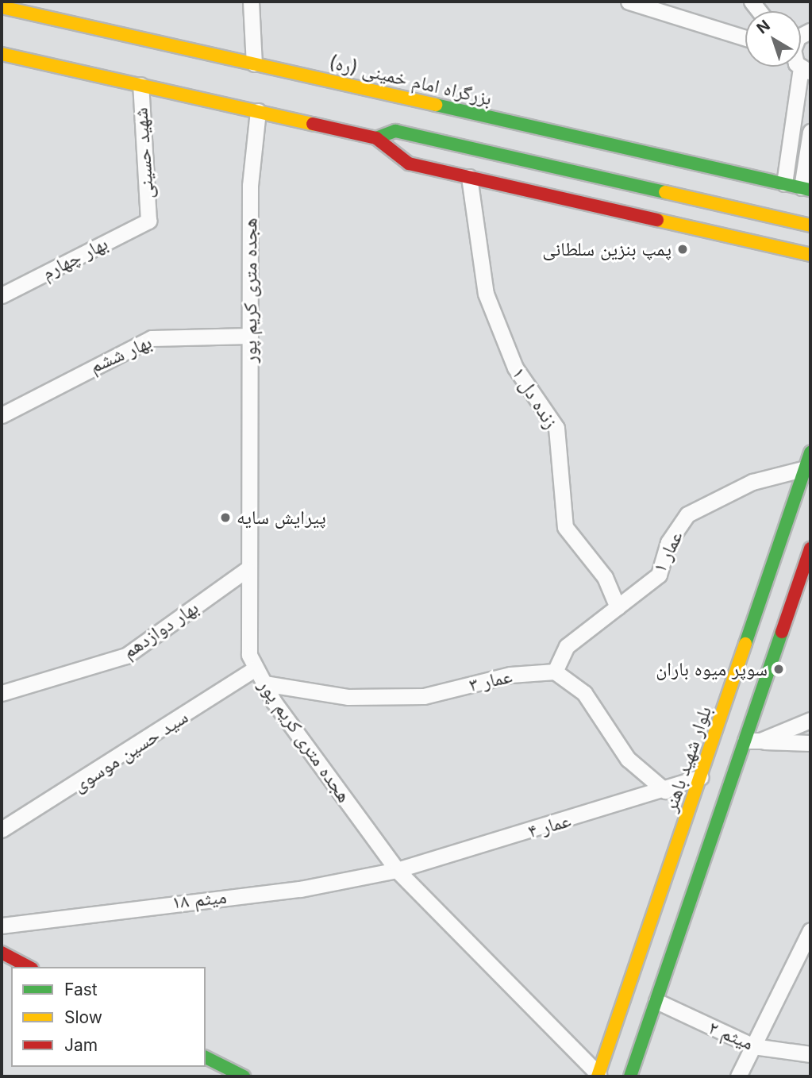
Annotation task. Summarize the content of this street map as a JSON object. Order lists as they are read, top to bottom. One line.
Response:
{"streets":{"main road":["بزرگراه امام خمینی (ره)","بلوار شهید باهنر"],"street":["شهید حسینی","بهار چهارم","هجده متری کریم پور","بهار ششم","زنده دل ۱","عمار ۱","بهار دوازدهم","عمار ۳","سید حسین موسوی","عمار ۴","میثم ۱۸","میثم ۲"]},"crossings":[["شهید حسینی","بهار چهارم"],["هجده متری کریم پور","بهار ششم"],["هجده متری کریم پور","بهار دوازدهم"],["هجده متری کریم پور","عمار ۳"],["هجده متری کریم پور","سید حسین موسوی"],["هجده متری کریم پور","بلوار شهید باهنر"],["هجده متری کریم پور","عمار ۴"],["هجده متری کریم پور","میثم ۱۸"],["زنده دل ۱","عمار ۱"],["عمار ۱","عمار ۳"],["عمار ۱","بلوار شهید باهنر"],["بلوار شهید باهنر","عمار ۴"],["بلوار شهید باهنر","میثم ۲"],["عمار ۴","میثم ۱۸"]],"places":["پمپ بنزین سلطانی","پیرایش سایه","سوپر میوه باران"],"legend":["Fast","Slow","Jam"],"north":"top left"}
